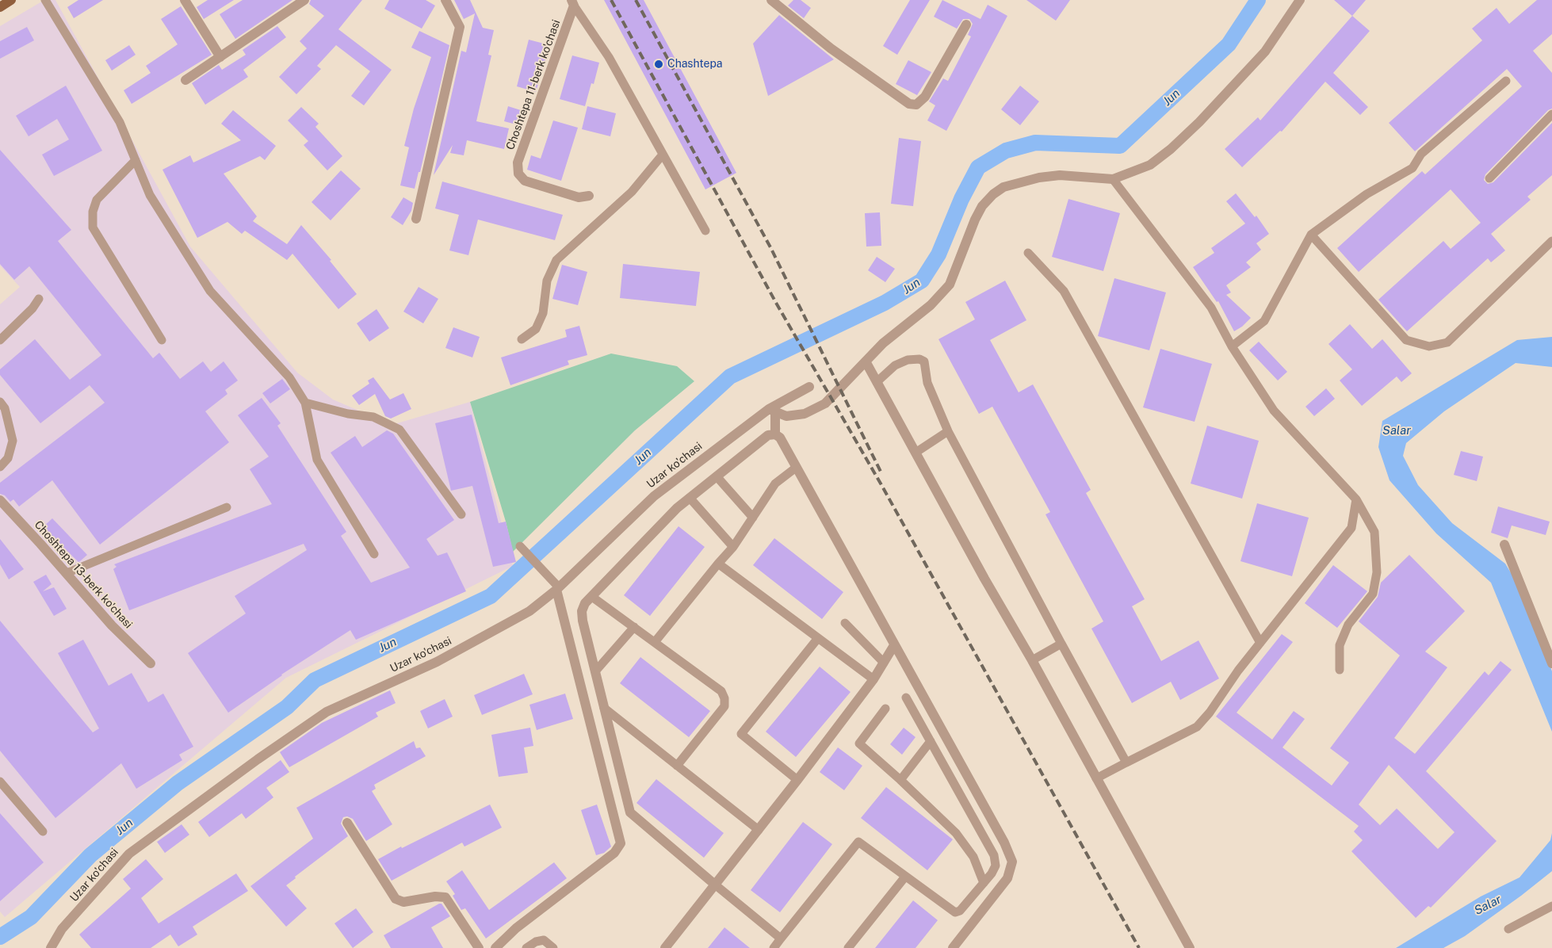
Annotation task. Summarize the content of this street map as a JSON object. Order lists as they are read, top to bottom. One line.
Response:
{"streets":{"street":["Choshtepa 11-berk ko'chasi","Uzar ko'chasi","Choshtepa 13-berk ko'chasi"]},"water":["Jun","Salar"],"places":["Chashtepa"]}
